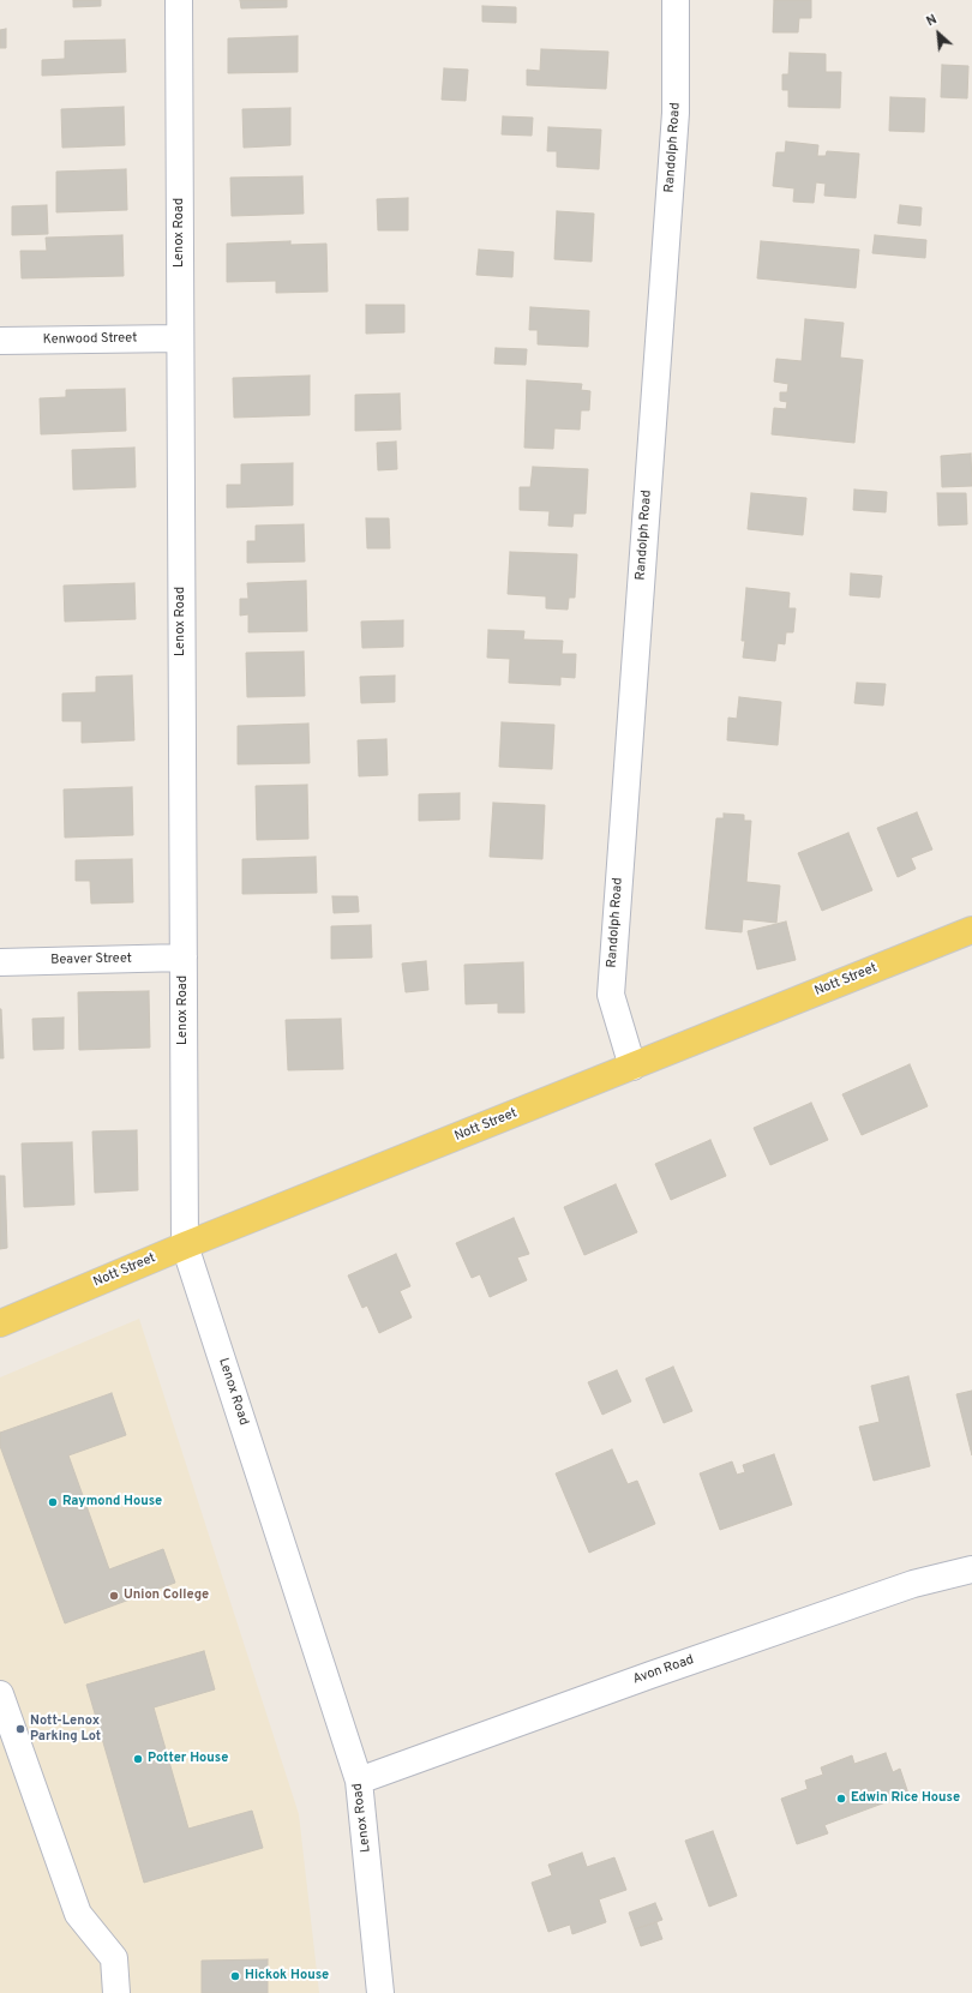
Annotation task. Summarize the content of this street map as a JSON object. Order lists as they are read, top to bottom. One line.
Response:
{"streets":{"main road":["Nott Street"],"street":["Randolph Road","Lenox Road","Kenwood Street","Beaver Street","Avon Road"]},"crossings":[["Randolph Road","Nott Street"],["Lenox Road","Kenwood Street"],["Lenox Road","Beaver Street"],["Lenox Road","Nott Street"],["Lenox Road","Avon Road"]],"places":["Raymond House","Union College","Nott-Lenox Parking Lot","Potter House","Edwin Rice House","Hickok House"],"north":"top left"}
